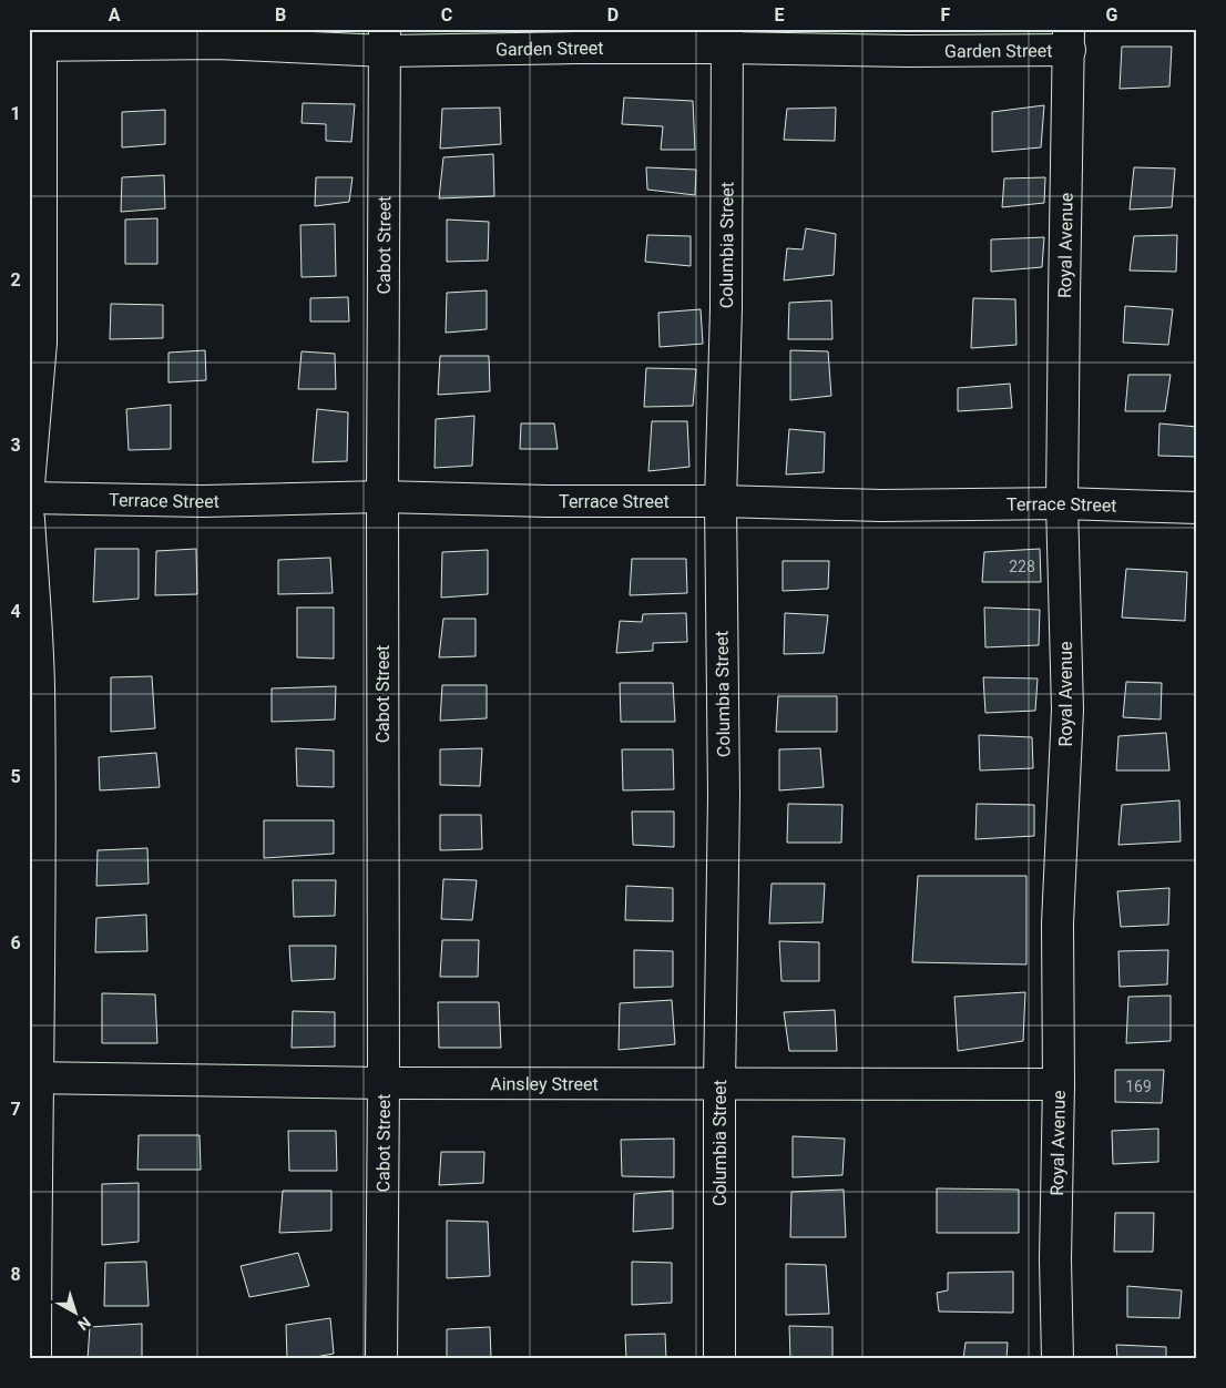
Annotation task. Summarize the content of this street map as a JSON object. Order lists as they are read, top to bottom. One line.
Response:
{"streets":{"street":["Garden Street","Cabot Street","Columbia Street","Royal Avenue","Terrace Street","Ainsley Street"]},"crossings":[["Garden Street","Cabot Street"],["Garden Street","Columbia Street"],["Garden Street","Royal Avenue"],["Cabot Street","Terrace Street"],["Cabot Street","Ainsley Street"],["Columbia Street","Terrace Street"],["Columbia Street","Ainsley Street"],["Royal Avenue","Terrace Street"],["Royal Avenue","Ainsley Street"]],"house_numbers":["228","169"],"north":"bottom right","grid":{"columns":["A","B","C","D","E","F","G"],"rows":["1","2","3","4","5","6","7","8"]}}
